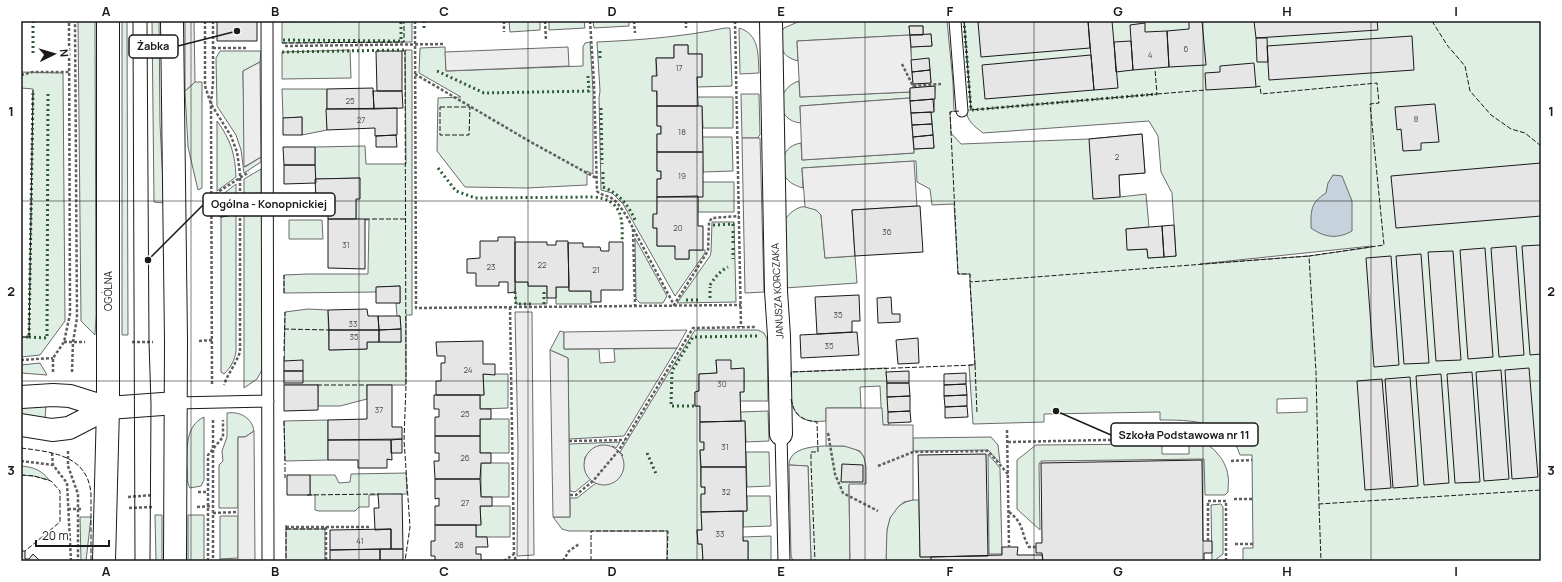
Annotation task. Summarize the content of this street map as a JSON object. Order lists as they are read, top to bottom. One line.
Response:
{"streets":{"street":["OGÓLNA","JANUSZA KORCZAKA"]},"places":["Żabka","Ogólna - Konopnickiej","Szkoła Podstawowa nr 11"],"house_numbers":["6","4","17","25","8","27","18","2","19","20","36","31","22","23","21","35","33","35","35","24","30","37","25","31","26","32","27","33","41","28"],"scale_bar":"20 m","north":"right","grid":{"columns":["A","B","C","D","E","F","G","H","I"],"rows":["1","2","3"]}}
